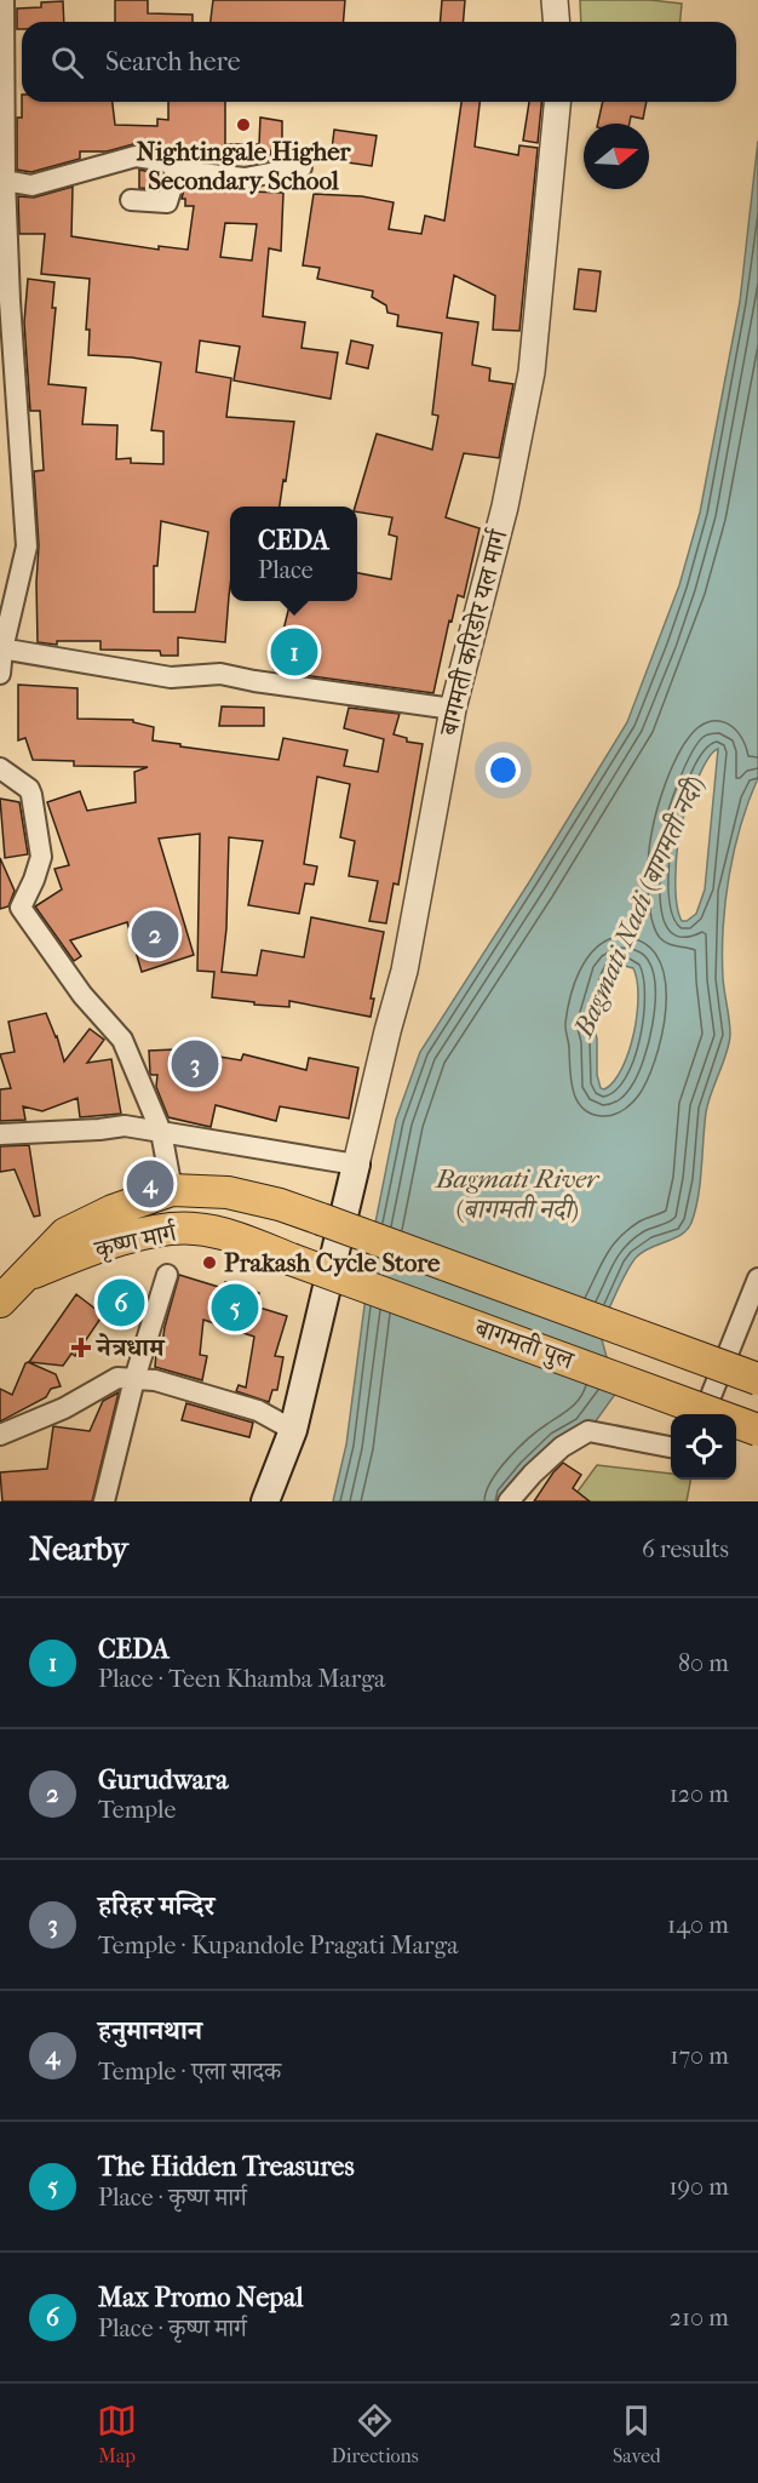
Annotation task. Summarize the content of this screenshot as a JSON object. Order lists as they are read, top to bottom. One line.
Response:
{"streets":{"main road":["कृष्ण मार्ग","बागमती पुल"],"street":["बागमती करिडोर यल मार्ग"]},"crossings":[["कृष्ण मार्ग","बागमती पुल"]],"water":["Bagmati Nadi (बागमती नदी)","Bagmati River (बागमती नदी)"],"places":{"other":["Nightingale Higher Secondary School","Prakash Cycle Store"],"health":["नेत्रधाम"]},"north":"right","page":{"search":"Search here","popup":["CEDA","Place"],"pins":["1","2","3","4","6","5"],"heading":["Nearby","6 results"],"list":[{"mark":"1","name":"CEDA","note":"Place · Teen Khamba Marga","value":"80 m"},{"mark":"2","name":"Gurudwara","note":"Temple","value":"120 m"},{"mark":"3","name":"हरिहर मन्दिर","note":"Temple · Kupandole Pragati Marga","value":"140 m"},{"mark":"4","name":"हनुमानथान","note":"Temple · एला सादक","value":"170 m"},{"mark":"5","name":"The Hidden Treasures","note":"Place · कृष्ण मार्ग","value":"190 m"},{"mark":"6","name":"Max Promo Nepal","note":"Place · कृष्ण मार्ग","value":"210 m"}],"nav":["Map","Directions","Saved"]}}
